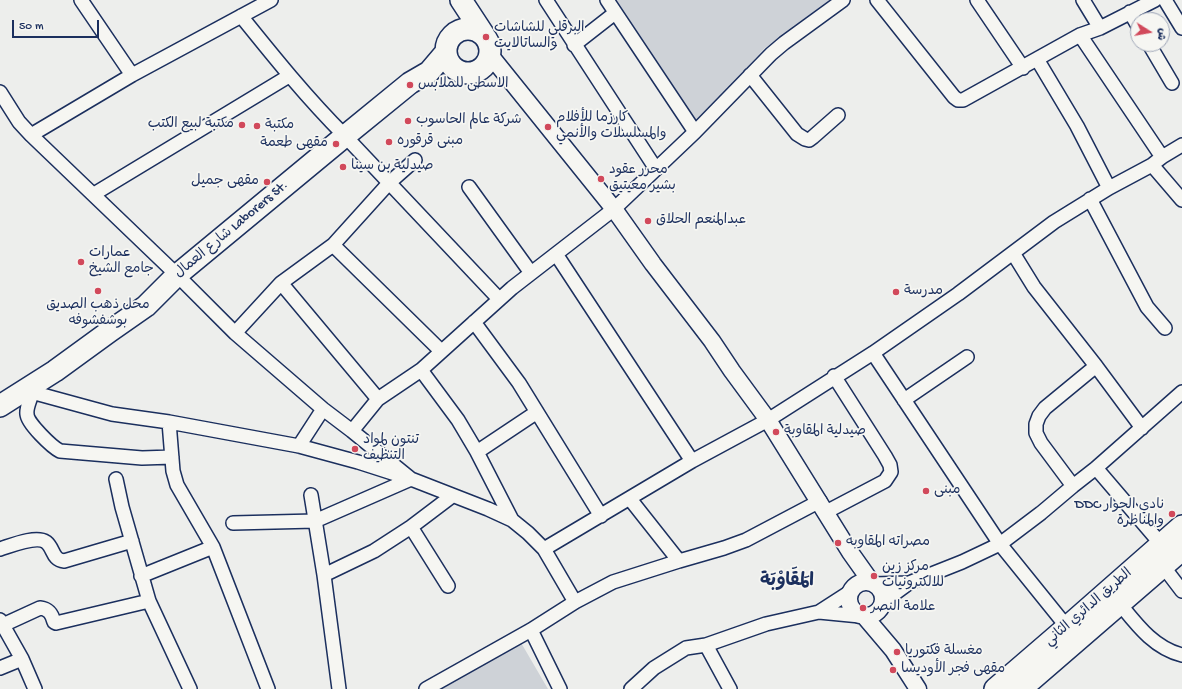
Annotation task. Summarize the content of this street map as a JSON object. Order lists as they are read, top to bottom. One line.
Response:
{"streets":{"main road":["شارع العمال Laborers St.","الطريق الدائري الثاني"]},"districts":["المَقَاوْبَة"],"places":["البرقلي للشاشات والساتالايت","الاسطى للملابس","شركة عالم الحاسوب","مكتبة لبيع الكتب","مكتبة","كارزما للأفلام والمسلسلات والأنمي","مبنى قرقوره","مقهى طعمة","صيدلية بن سينا","محرر عقود بشير معيتيق","مقهى جميل","عبدالمنعم الحلاق","عمارات جامع الشيخ","محل ذهب الصديق بوشفشوفه","مدرسة","صيدلية المقاوبة","تنتون لمواد التنظيف","مبنى","DDC نادي الحوار والمناظرة","مصراته المقاوبه","مركز زين للالكترونيات","علامة النصر","مغسلة فكتوريا","مقهى فجر الأوديسا"],"scale_bar":"50 m","north":"right"}
